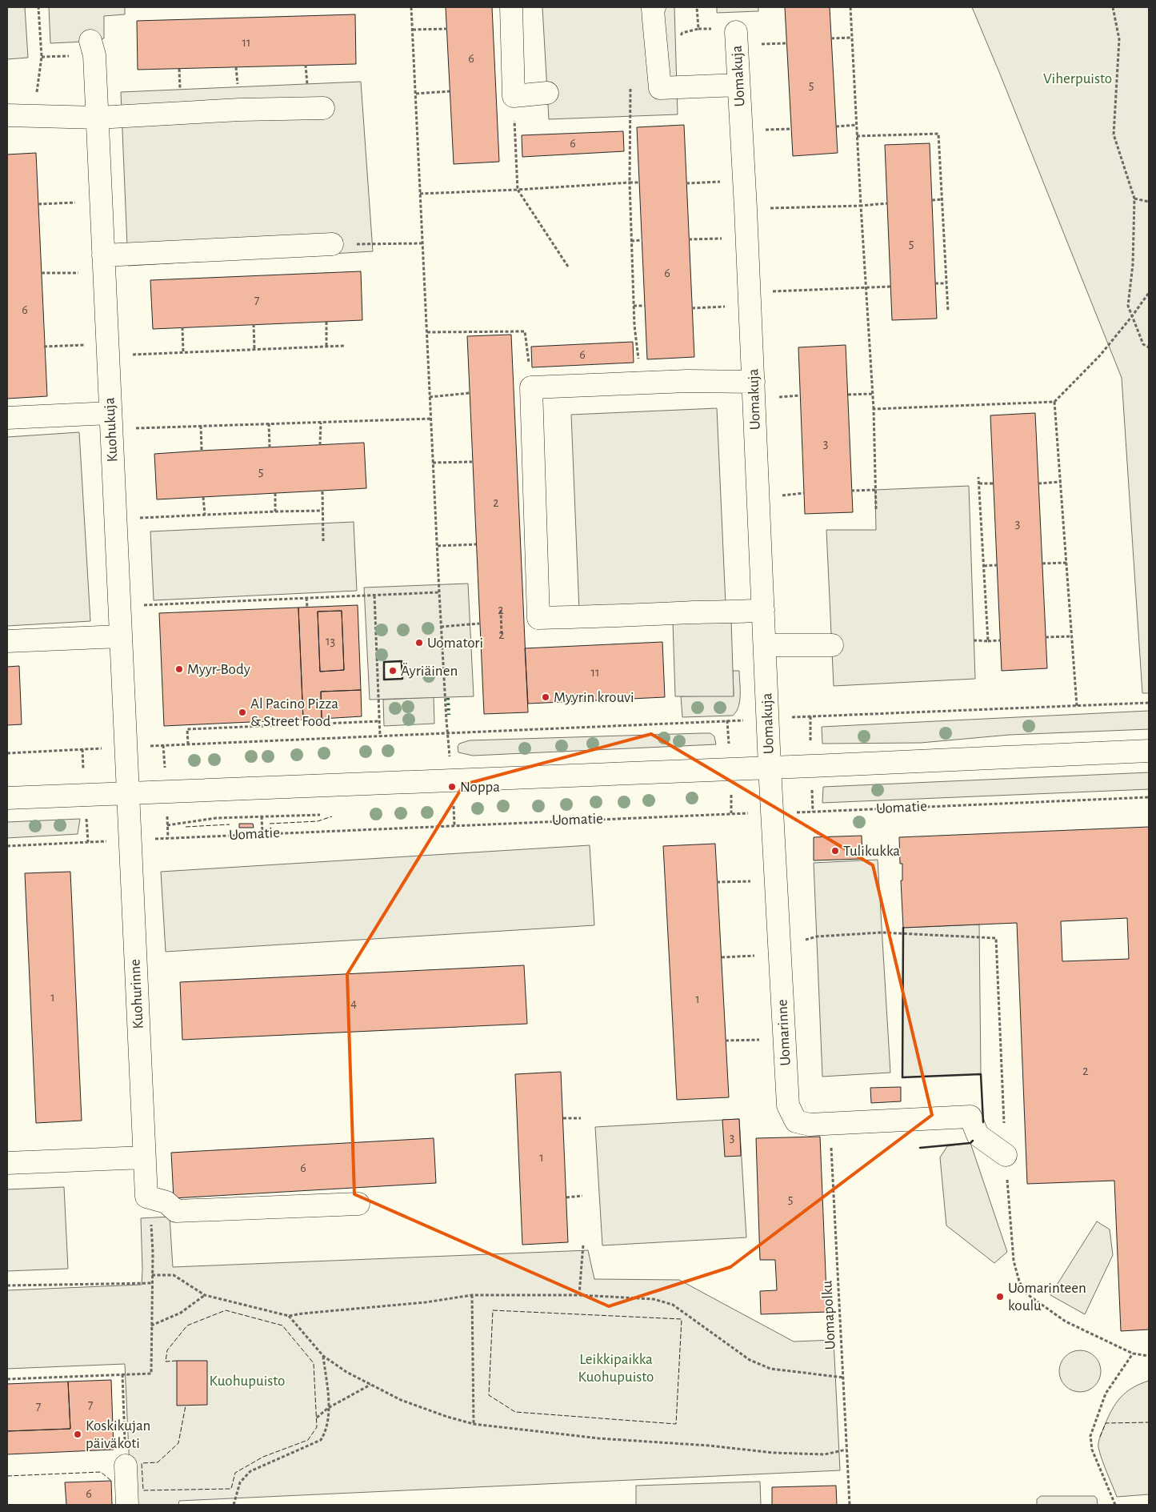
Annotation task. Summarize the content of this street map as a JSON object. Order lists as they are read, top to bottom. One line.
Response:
{"streets":{"street":["Uomakuja","Kuohukuja","Kuohurinne","Uomarinne"],"path":["Uomatie","Uomapolku"]},"crossings":[["Uomakuja","Uomarinne"],["Kuohukuja","Kuohurinne"],["Uomatie","Kuohurinne"],["Uomatie","Uomarinne"],["Uomarinne","Uomapolku"]],"parks":["Viherpuisto","Leikkipaikka Kuohupuisto","Kuohupuisto"],"places":["Uomatori","Myyr-Body","Äyriäinen","Myyrin krouvi","Al Pacino Pizza & Street Food","Noppa","Tulikukka","Uomarinteen koulu","Koskikujan päiväkoti"],"house_numbers":["11","6","5","6","5","6","7","6","6","3","5","2","3","2","2","13","11","1","1","4","2","3","1","6","5","7","7","6"]}
